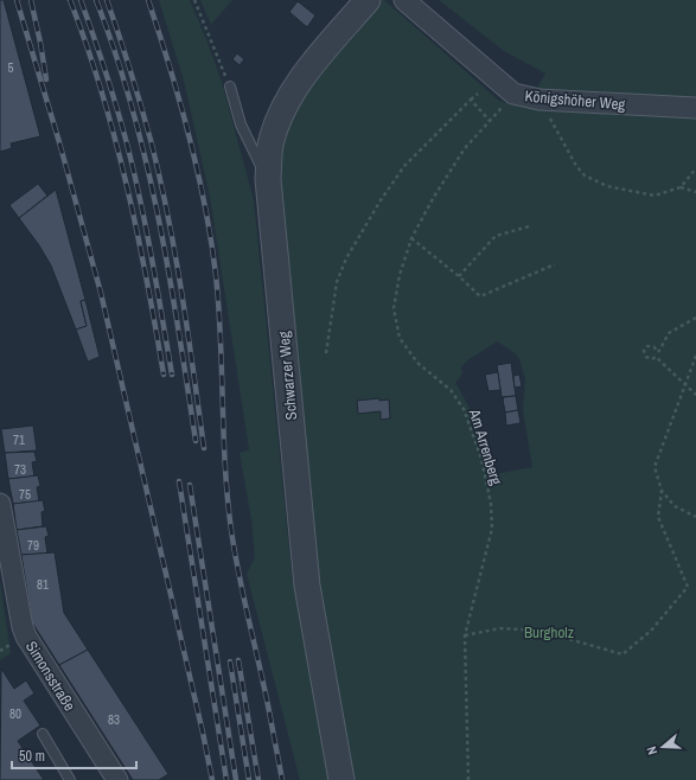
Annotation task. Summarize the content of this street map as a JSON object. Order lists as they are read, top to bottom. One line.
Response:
{"streets":{"street":["Königshöher Weg","Schwarzer Weg","Simonsstraße"],"path":["Am Arrenberg"]},"crossings":[["Königshöher Weg","Am Arrenberg"]],"parks":["Burgholz"],"house_numbers":["5","71","73","75","79","81","80","83"],"scale_bar":"50 m","north":"left"}
